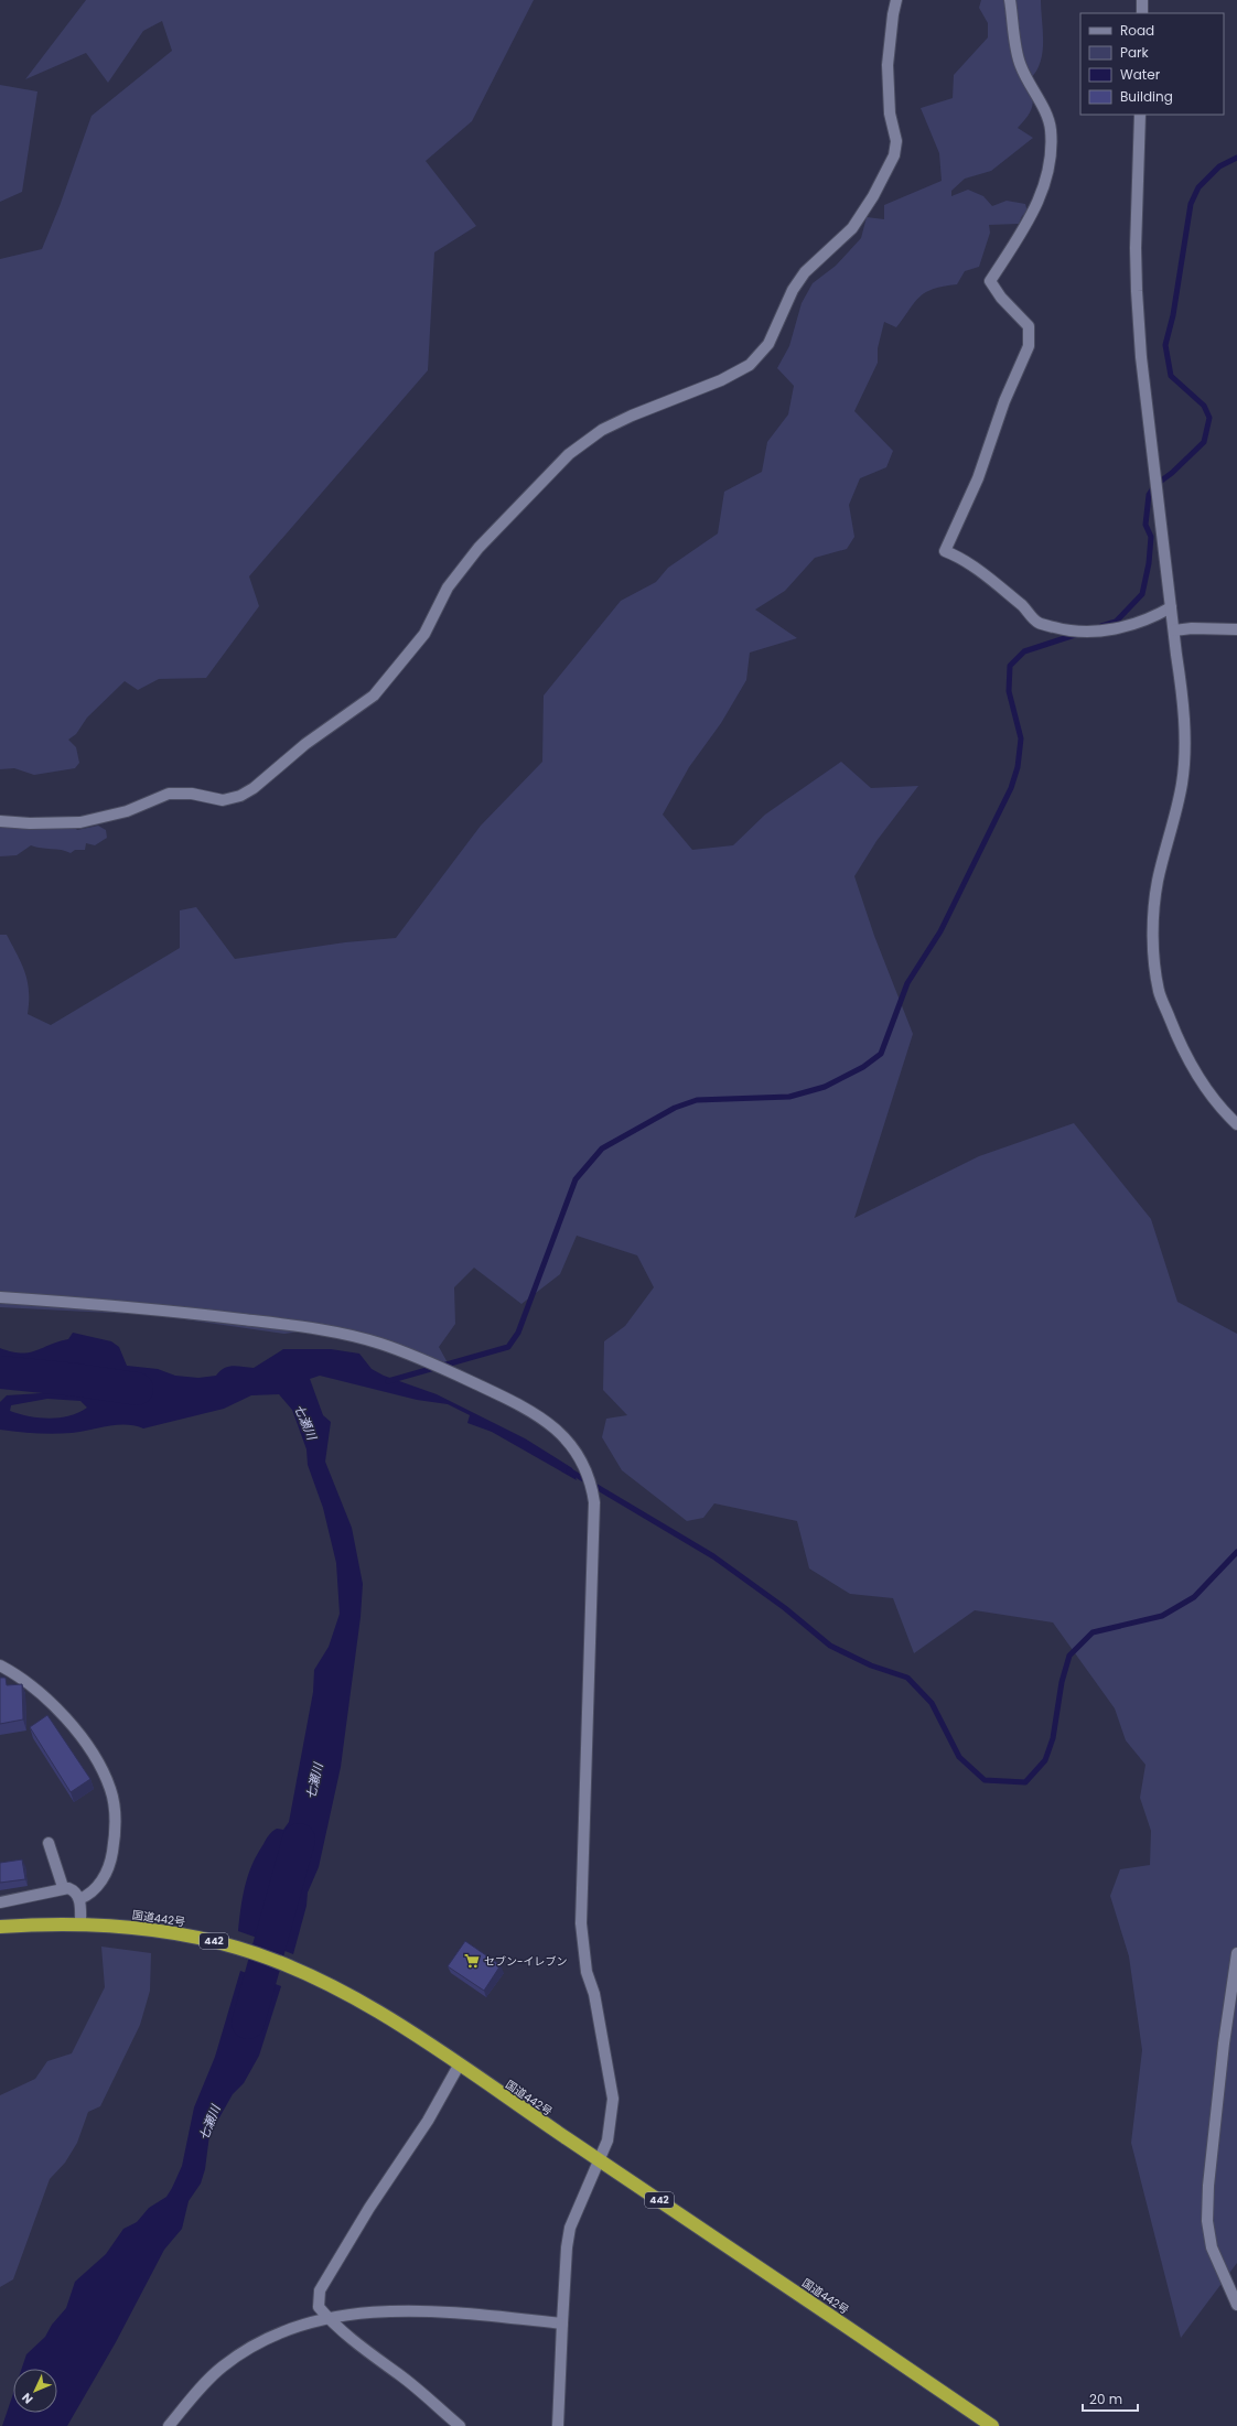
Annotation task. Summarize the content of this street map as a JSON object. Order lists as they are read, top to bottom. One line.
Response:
{"streets":{"highway":["国道442号","442"]},"water":["七瀬川"],"places":{"supermarket":["セブン-イレブン"]},"legend":["Road","Park","Water","Building"],"scale_bar":"20 m","north":"bottom left"}
